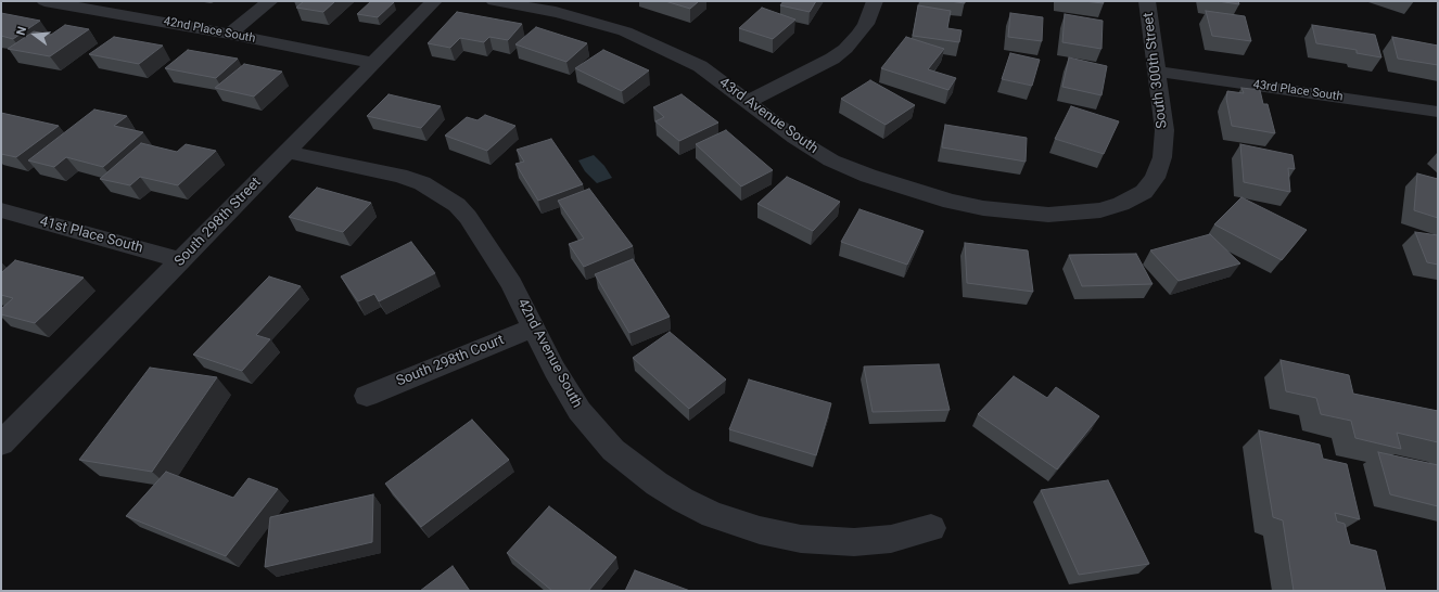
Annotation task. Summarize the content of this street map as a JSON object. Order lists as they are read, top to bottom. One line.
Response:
{"streets":{"street":["42nd Place South","South 300th Street","43rd Place South","43rd Avenue South","South 298th Street","41st Place South","42nd Avenue South","South 298th Court"]},"crossings":[["42nd Place South","South 298th Street"],["South 300th Street","43rd Place South"],["South 300th Street","43rd Avenue South"],["South 298th Street","41st Place South"],["South 298th Street","42nd Avenue South"],["42nd Avenue South","South 298th Court"]],"north":"left"}
